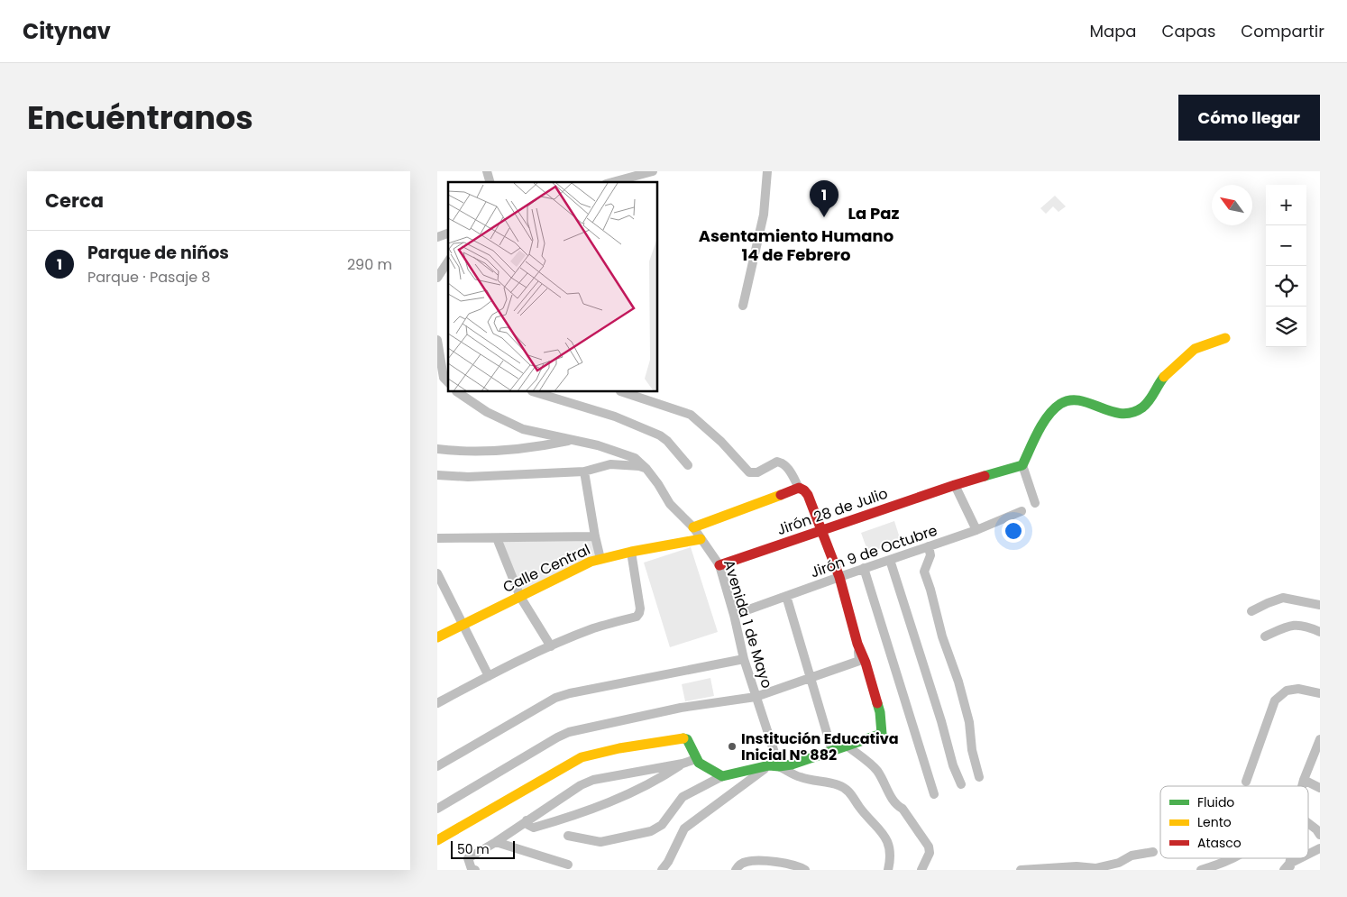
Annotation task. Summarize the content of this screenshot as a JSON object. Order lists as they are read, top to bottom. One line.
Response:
{"streets":{"street":["Jirón 28 de Julio","Jirón 9 de Octubre","Calle Central","Avenida 1 de Mayo"]},"crossings":[["Jirón 28 de Julio","Avenida 1 de Mayo"],["Jirón 9 de Octubre","Avenida 1 de Mayo"],["Calle Central","Avenida 1 de Mayo"]],"districts":["La Paz","Asentamiento Humano 14 de Febrero"],"places":["Institución Educativa Inicial Nº 882"],"legend":["Fluido","Lento","Atasco"],"scale_bar":"50 m","north":"top left","page":{"header":"Citynav","nav":["Mapa","Capas","Compartir"],"title":"Encuéntranos","buttons":"Cómo llegar","heading":"Cerca","pins":"1","map_buttons":["+","−"],"list":[{"mark":"1","name":"Parque de niños","note":"Parque · Pasaje 8","value":"290 m"}],"scale":"50 m"}}
